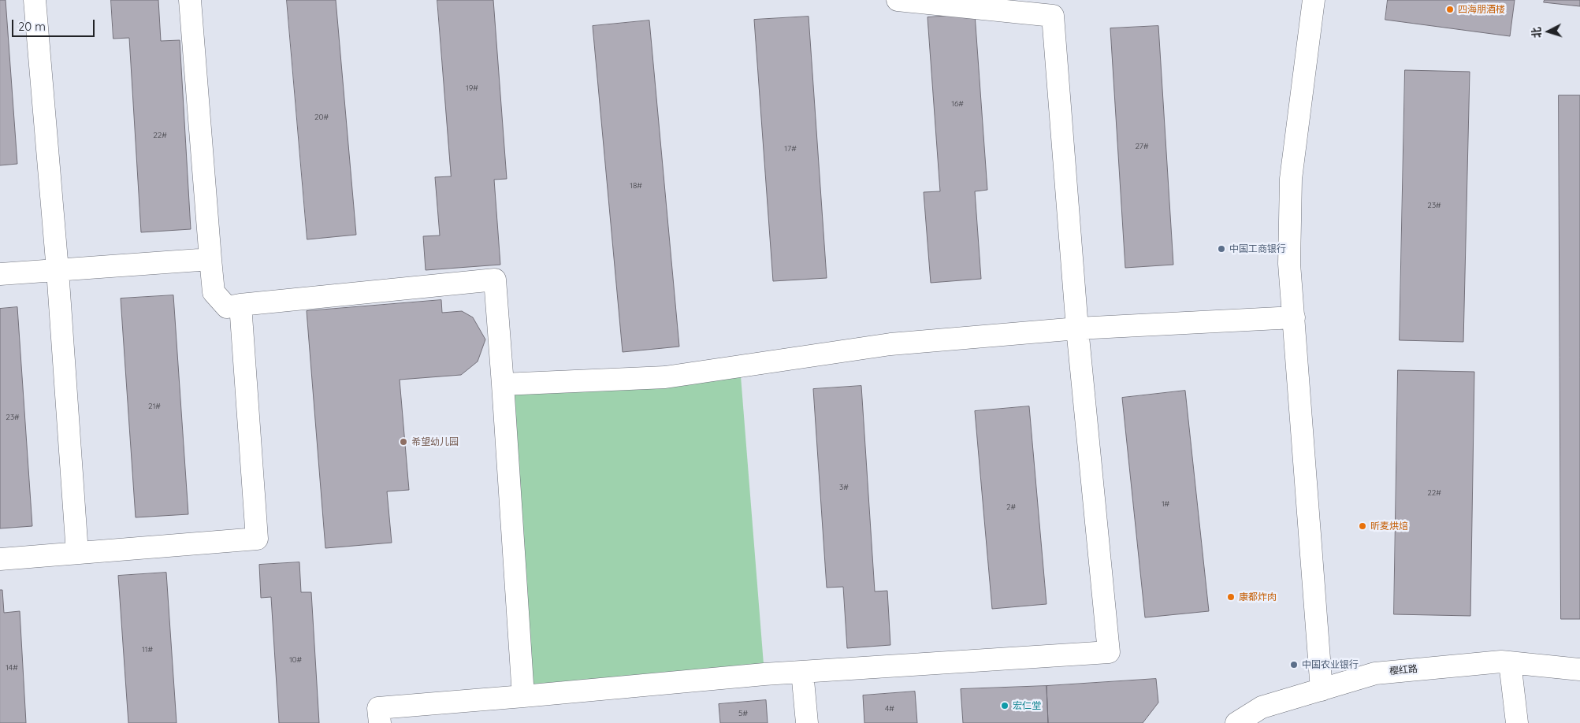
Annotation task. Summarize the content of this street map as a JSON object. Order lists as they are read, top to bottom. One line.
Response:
{"streets":{"street":["樱红路"]},"places":["四海朋酒楼","中国工商银行","希望幼儿园","昕麦烘焙","康都炸肉","中国农业银行","宏仁堂"],"house_numbers":["19#","16#","20#","22#","27#","17#","18#","23#","21#","23#","3#","22#","1#","2#","11#","10#","14#","4#","5#"],"scale_bar":"20 m","north":"left"}
